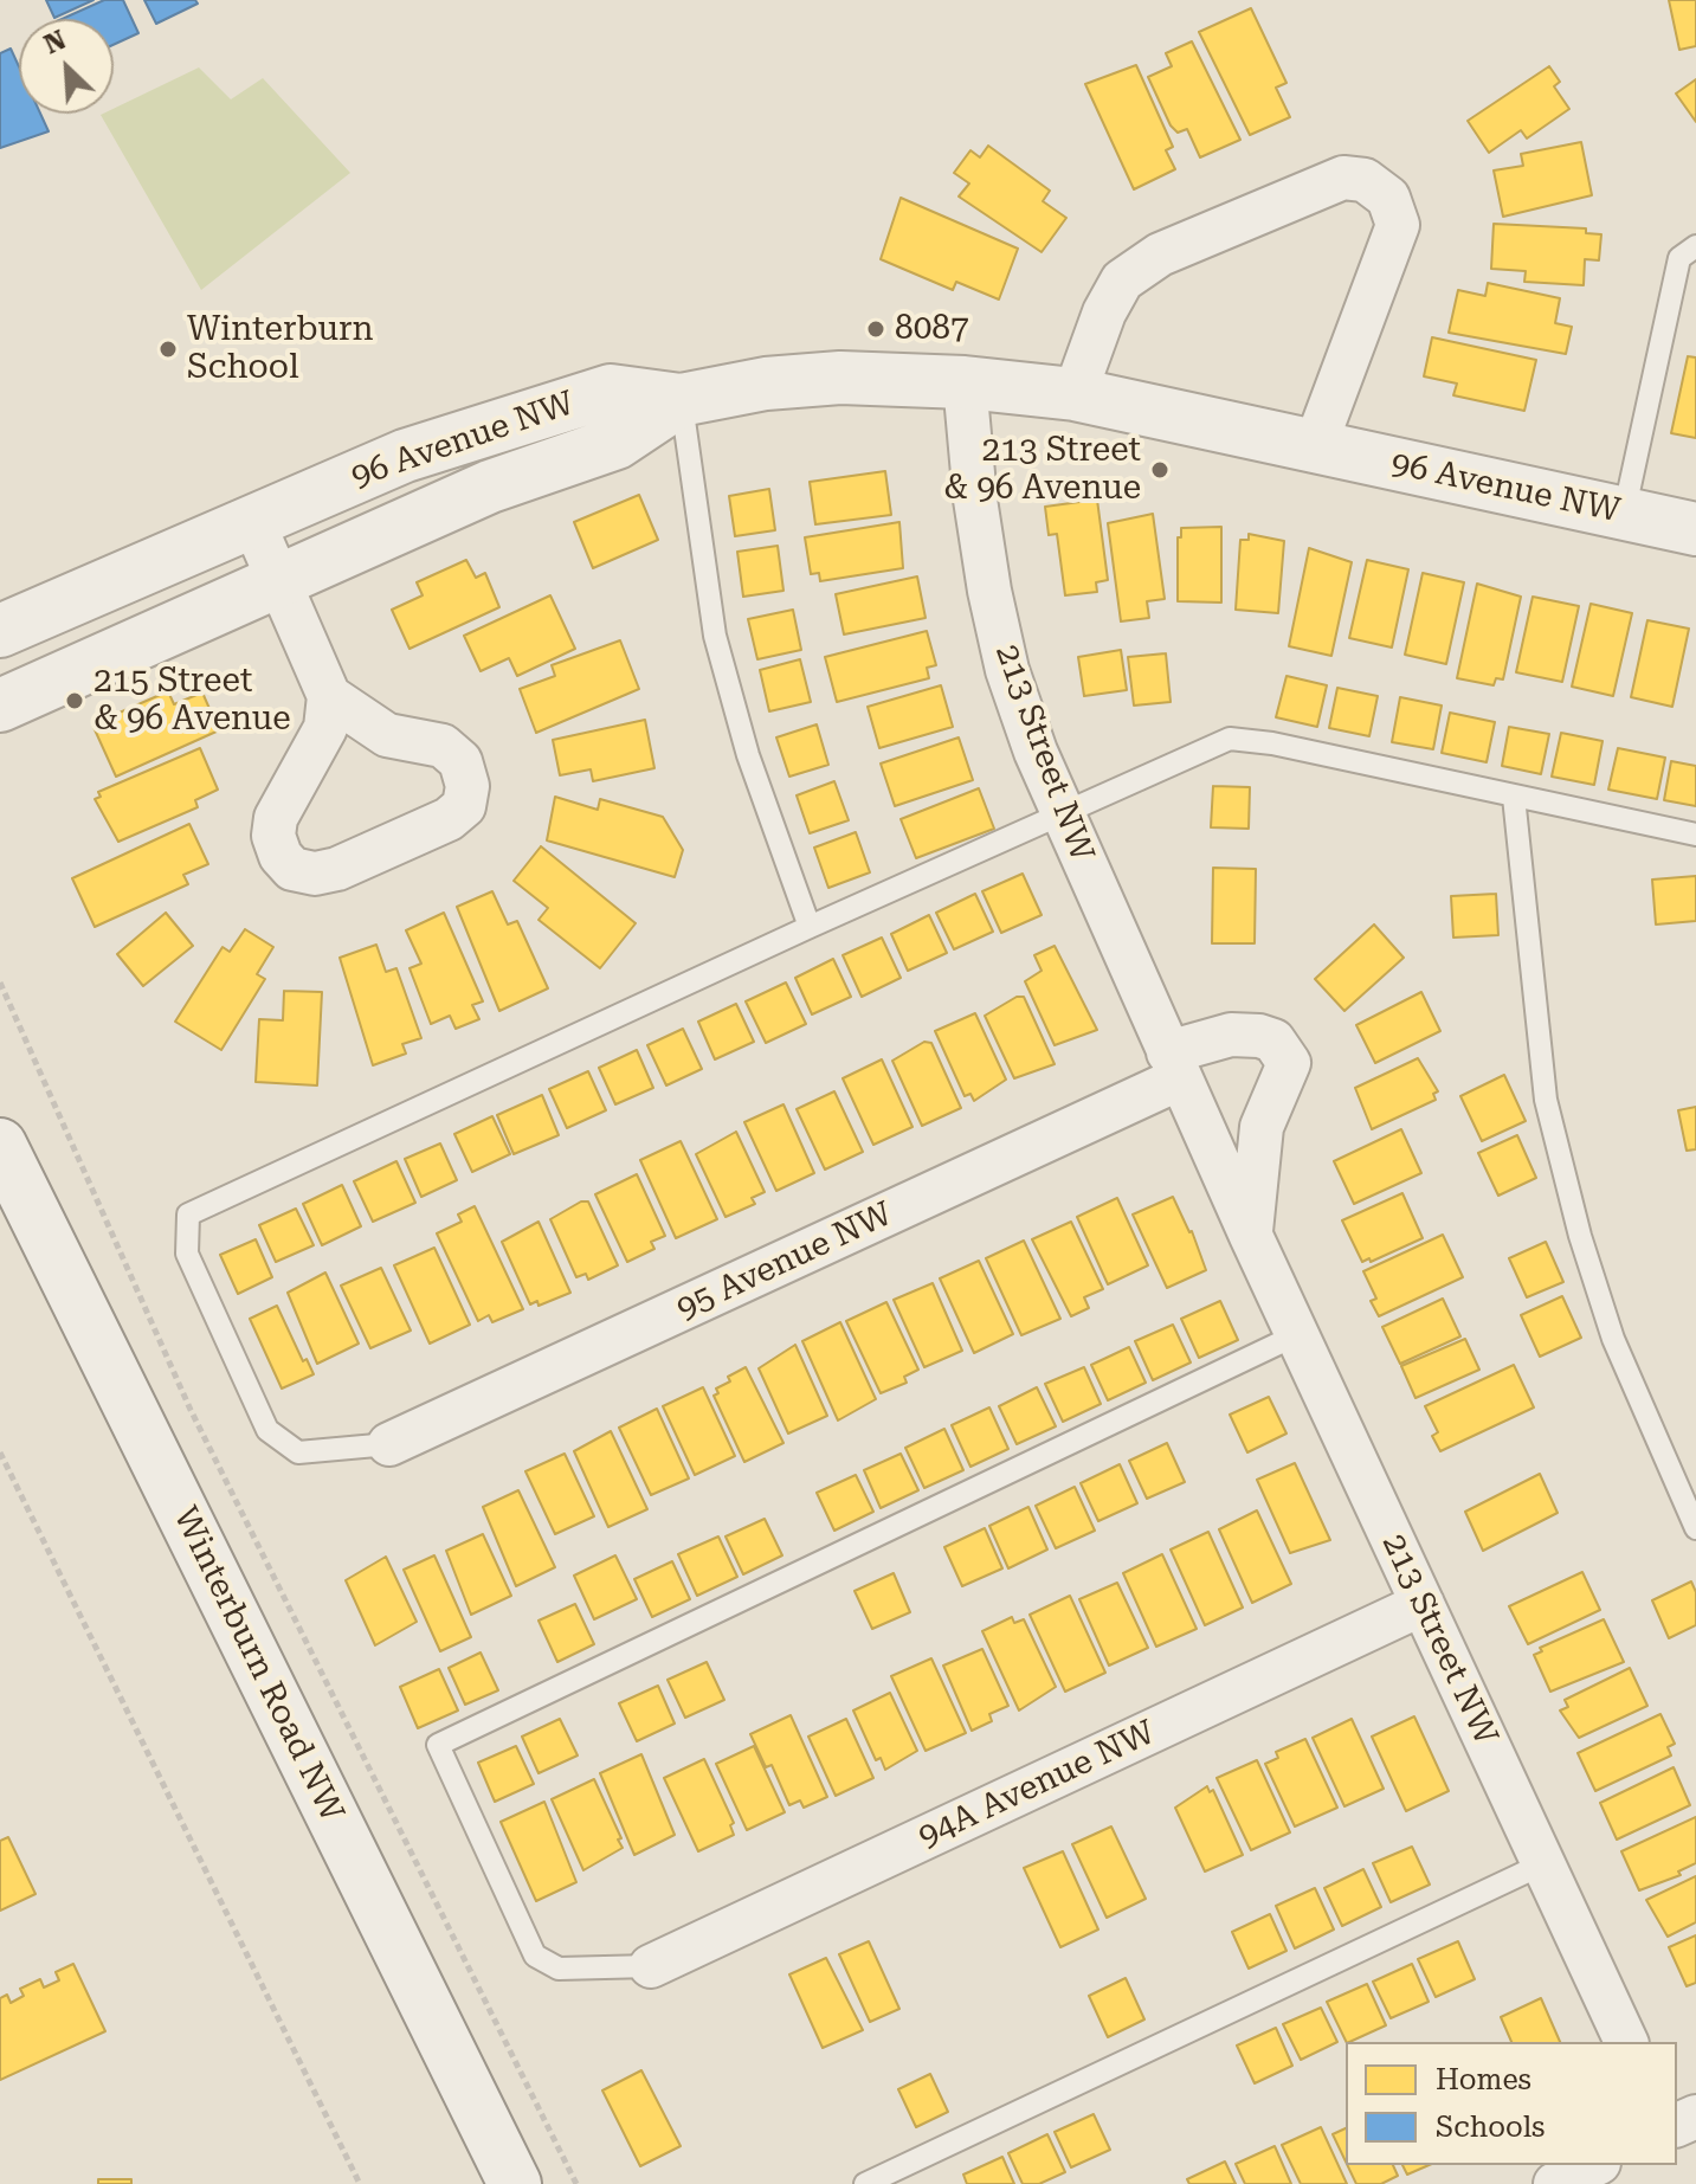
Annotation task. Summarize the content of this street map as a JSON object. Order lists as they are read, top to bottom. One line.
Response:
{"streets":{"street":["96 Avenue NW","213 Street NW","95 Avenue NW","Winterburn Road NW","94A Avenue NW"]},"crossings":[["96 Avenue NW","213 Street NW"],["213 Street NW","95 Avenue NW"],["213 Street NW","94A Avenue NW"]],"places":["8087","Winterburn School","213 Street & 96 Avenue","215 Street & 96 Avenue"],"legend":["Homes","Schools"],"north":"top left"}
